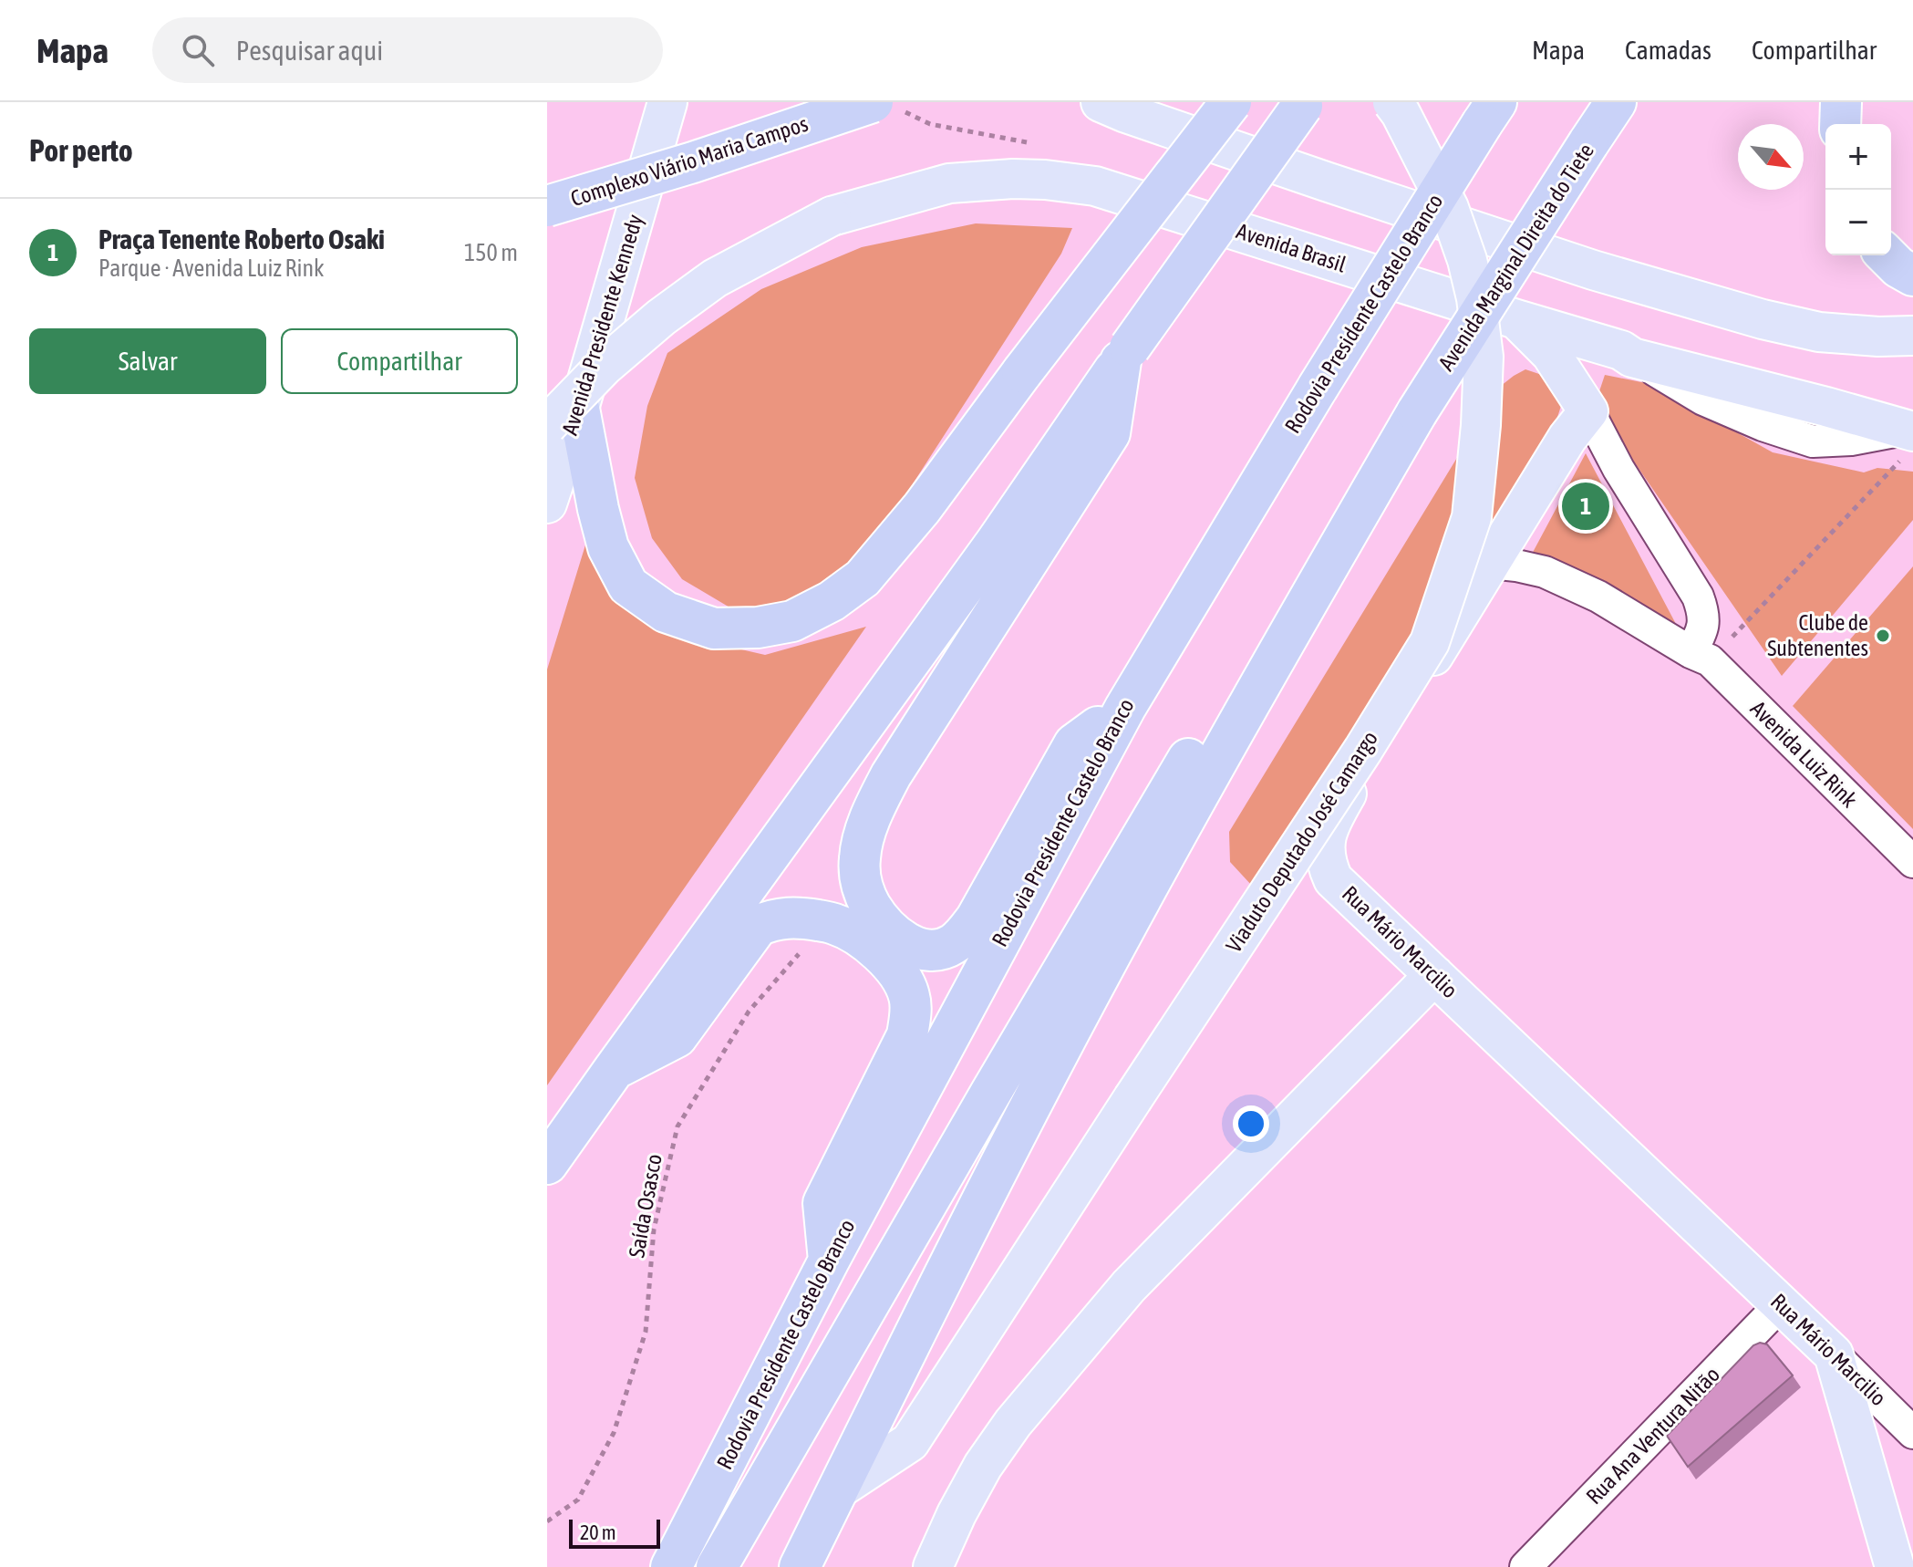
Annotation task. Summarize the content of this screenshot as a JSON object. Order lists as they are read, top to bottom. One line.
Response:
{"streets":{"highway":["Complexo Viário Maria Campos","Avenida Marginal Direita do Tiete","Rodovia Presidente Castelo Branco"],"main road":["Avenida Brasil","Avenida Presidente Kennedy","Viaduto Deputado José Camargo","Rua Mário Marcilio"],"street":["Avenida Luiz Rink","Rua Ana Ventura Nitão"],"path":["Saída Osasco"]},"crossings":[["Avenida Brasil","Avenida Presidente Kennedy"],["Avenida Marginal Direita do Tiete","Viaduto Deputado José Camargo"],["Avenida Luiz Rink","Rua Mário Marcilio"],["Rua Mário Marcilio","Rua Ana Ventura Nitão"]],"places":["Clube de Subtenentes"],"scale_bar":"20 m","north":"bottom right","page":{"header":"Mapa","search":"Pesquisar aqui","nav":["Mapa","Camadas","Compartilhar"],"heading":"Por perto","map_buttons":["+","−"],"list":[{"mark":"1","name":"Praça Tenente Roberto Osaki","note":"Parque · Avenida Luiz Rink","value":"150 m"}],"buttons":["Salvar","Compartilhar"],"pins":"1","scale":"20 m"}}
